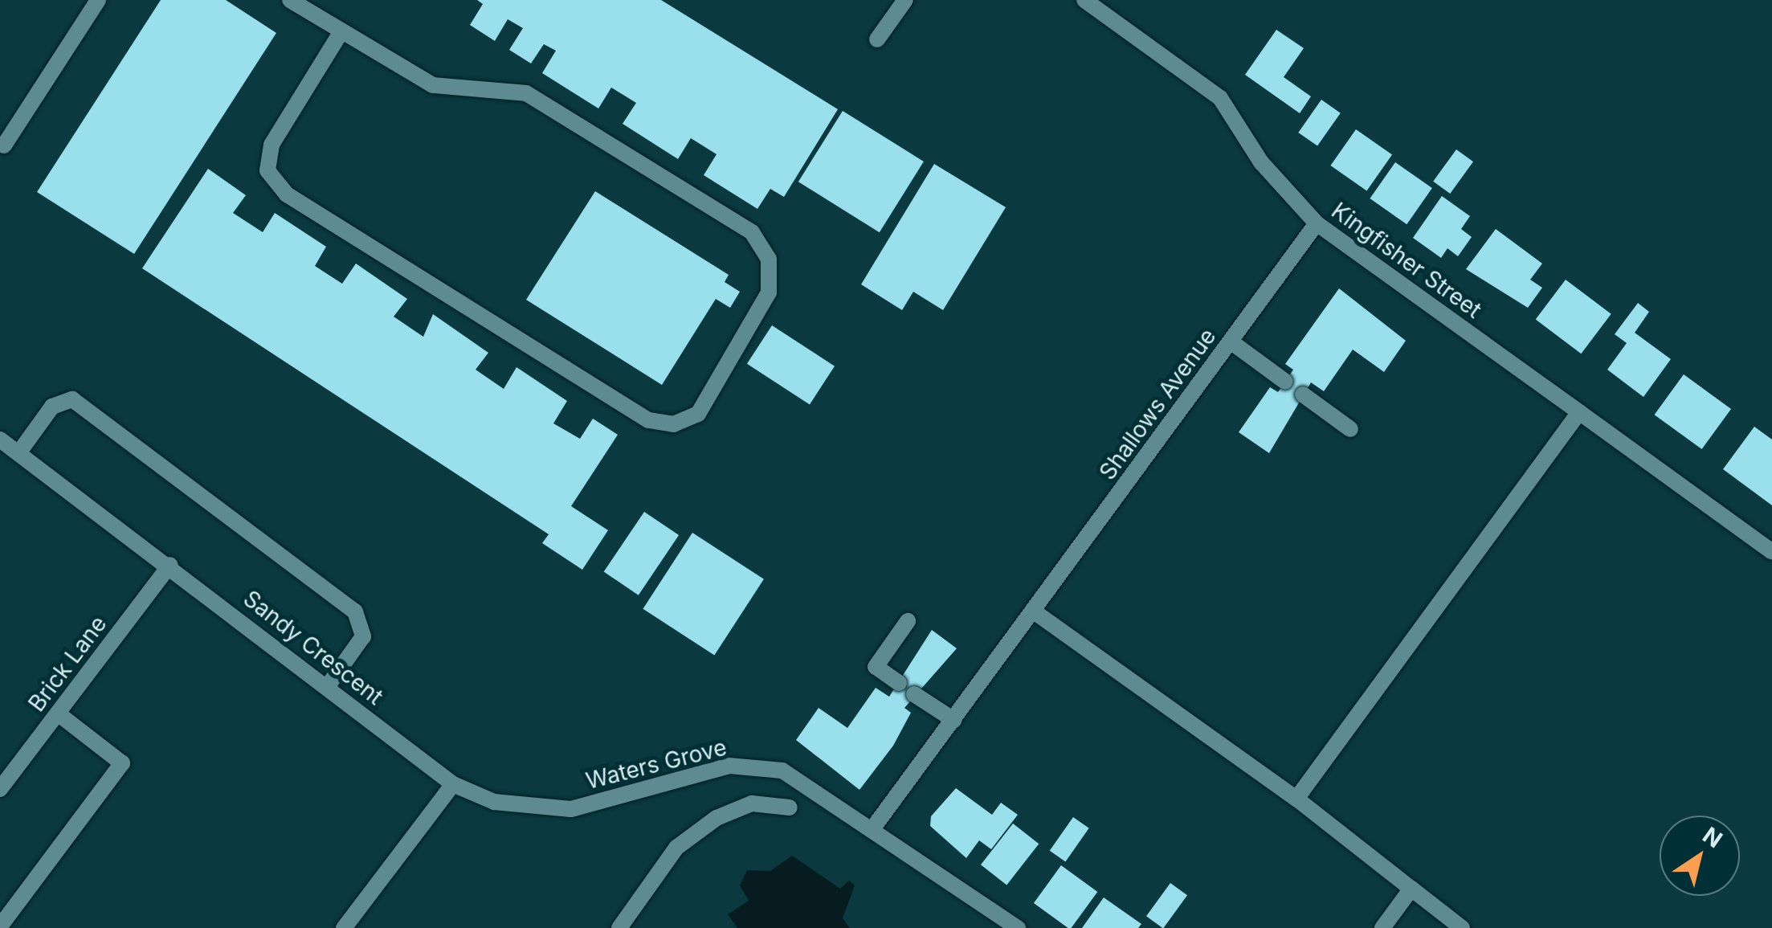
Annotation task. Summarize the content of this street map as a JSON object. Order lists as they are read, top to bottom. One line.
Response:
{"streets":{"street":["Kingfisher Street","Shallows Avenue","Sandy Crescent","Brick Lane","Waters Grove"]},"crossings":[["Kingfisher Street","Shallows Avenue"],["Shallows Avenue","Waters Grove"],["Sandy Crescent","Brick Lane"],["Sandy Crescent","Waters Grove"]],"north":"top right"}
